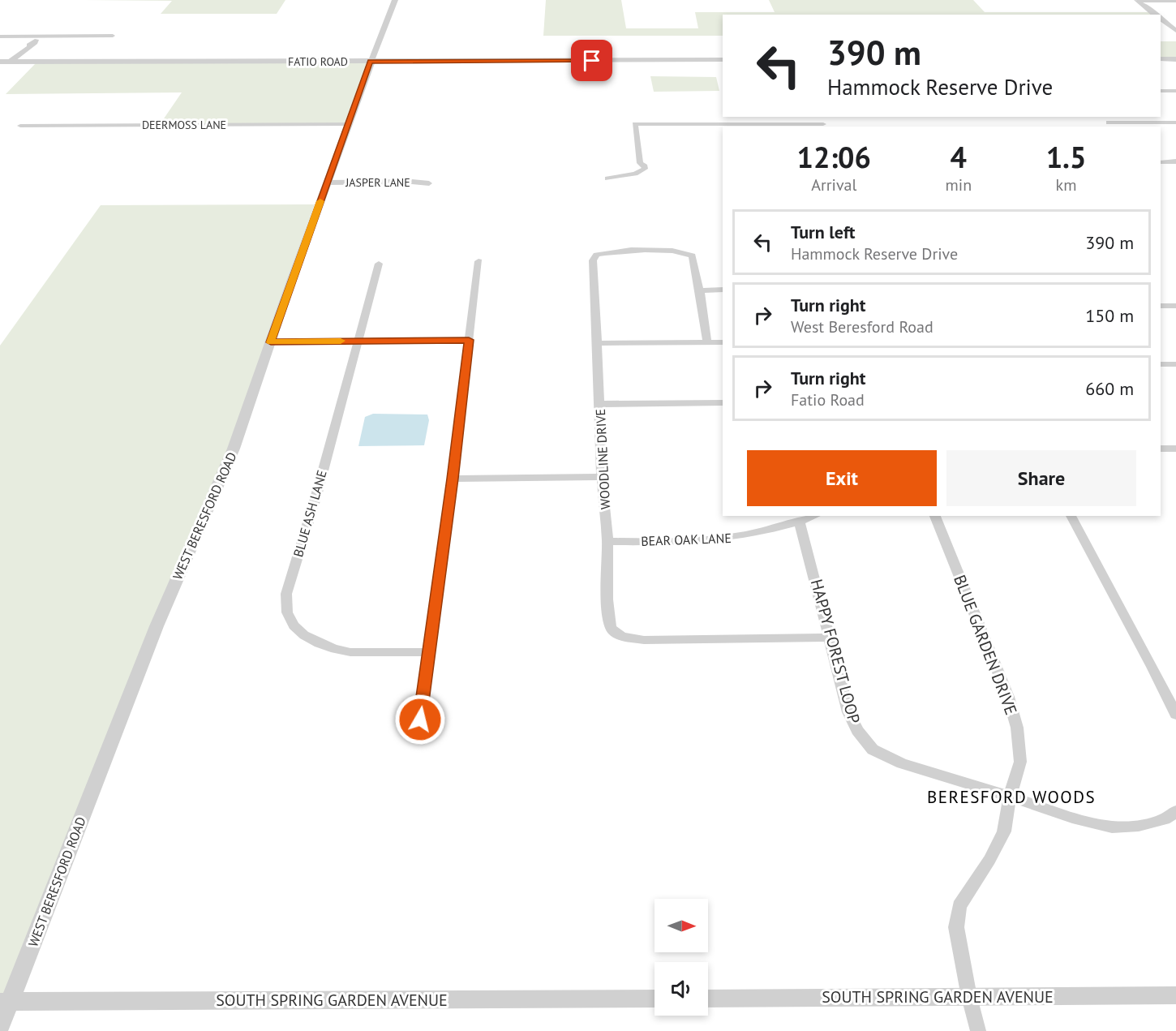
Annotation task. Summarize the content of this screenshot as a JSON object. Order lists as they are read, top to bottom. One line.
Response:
{"streets":{"street":["FATIO ROAD","DEERMOSS LANE","JASPER LANE","WOODLINE DRIVE","BLUE ASH LANE","WEST BERESFORD ROAD","BEAR OAK LANE","BLUE GARDEN DRIVE","HAPPY FOREST LOOP","SOUTH SPRING GARDEN AVENUE"]},"crossings":[["FATIO ROAD","WEST BERESFORD ROAD"],["DEERMOSS LANE","WEST BERESFORD ROAD"],["JASPER LANE","WEST BERESFORD ROAD"],["WOODLINE DRIVE","BEAR OAK LANE"],["WOODLINE DRIVE","HAPPY FOREST LOOP"],["WEST BERESFORD ROAD","SOUTH SPRING GARDEN AVENUE"],["BEAR OAK LANE","HAPPY FOREST LOOP"],["BLUE GARDEN DRIVE","HAPPY FOREST LOOP"],["BLUE GARDEN DRIVE","SOUTH SPRING GARDEN AVENUE"]],"districts":["BERESFORD WOODS"],"north":"right","page":{"turn":["390 m","Hammock Reserve Drive"],"eta":["12:06","Arrival","4","min","1.5","km"],"list":[{"name":"Turn left","note":"Hammock Reserve Drive","value":"390 m"},{"name":"Turn right","note":"West Beresford Road","value":"150 m"},{"name":"Turn right","note":"Fatio Road","value":"660 m"}],"buttons":["Exit","Share"]}}
